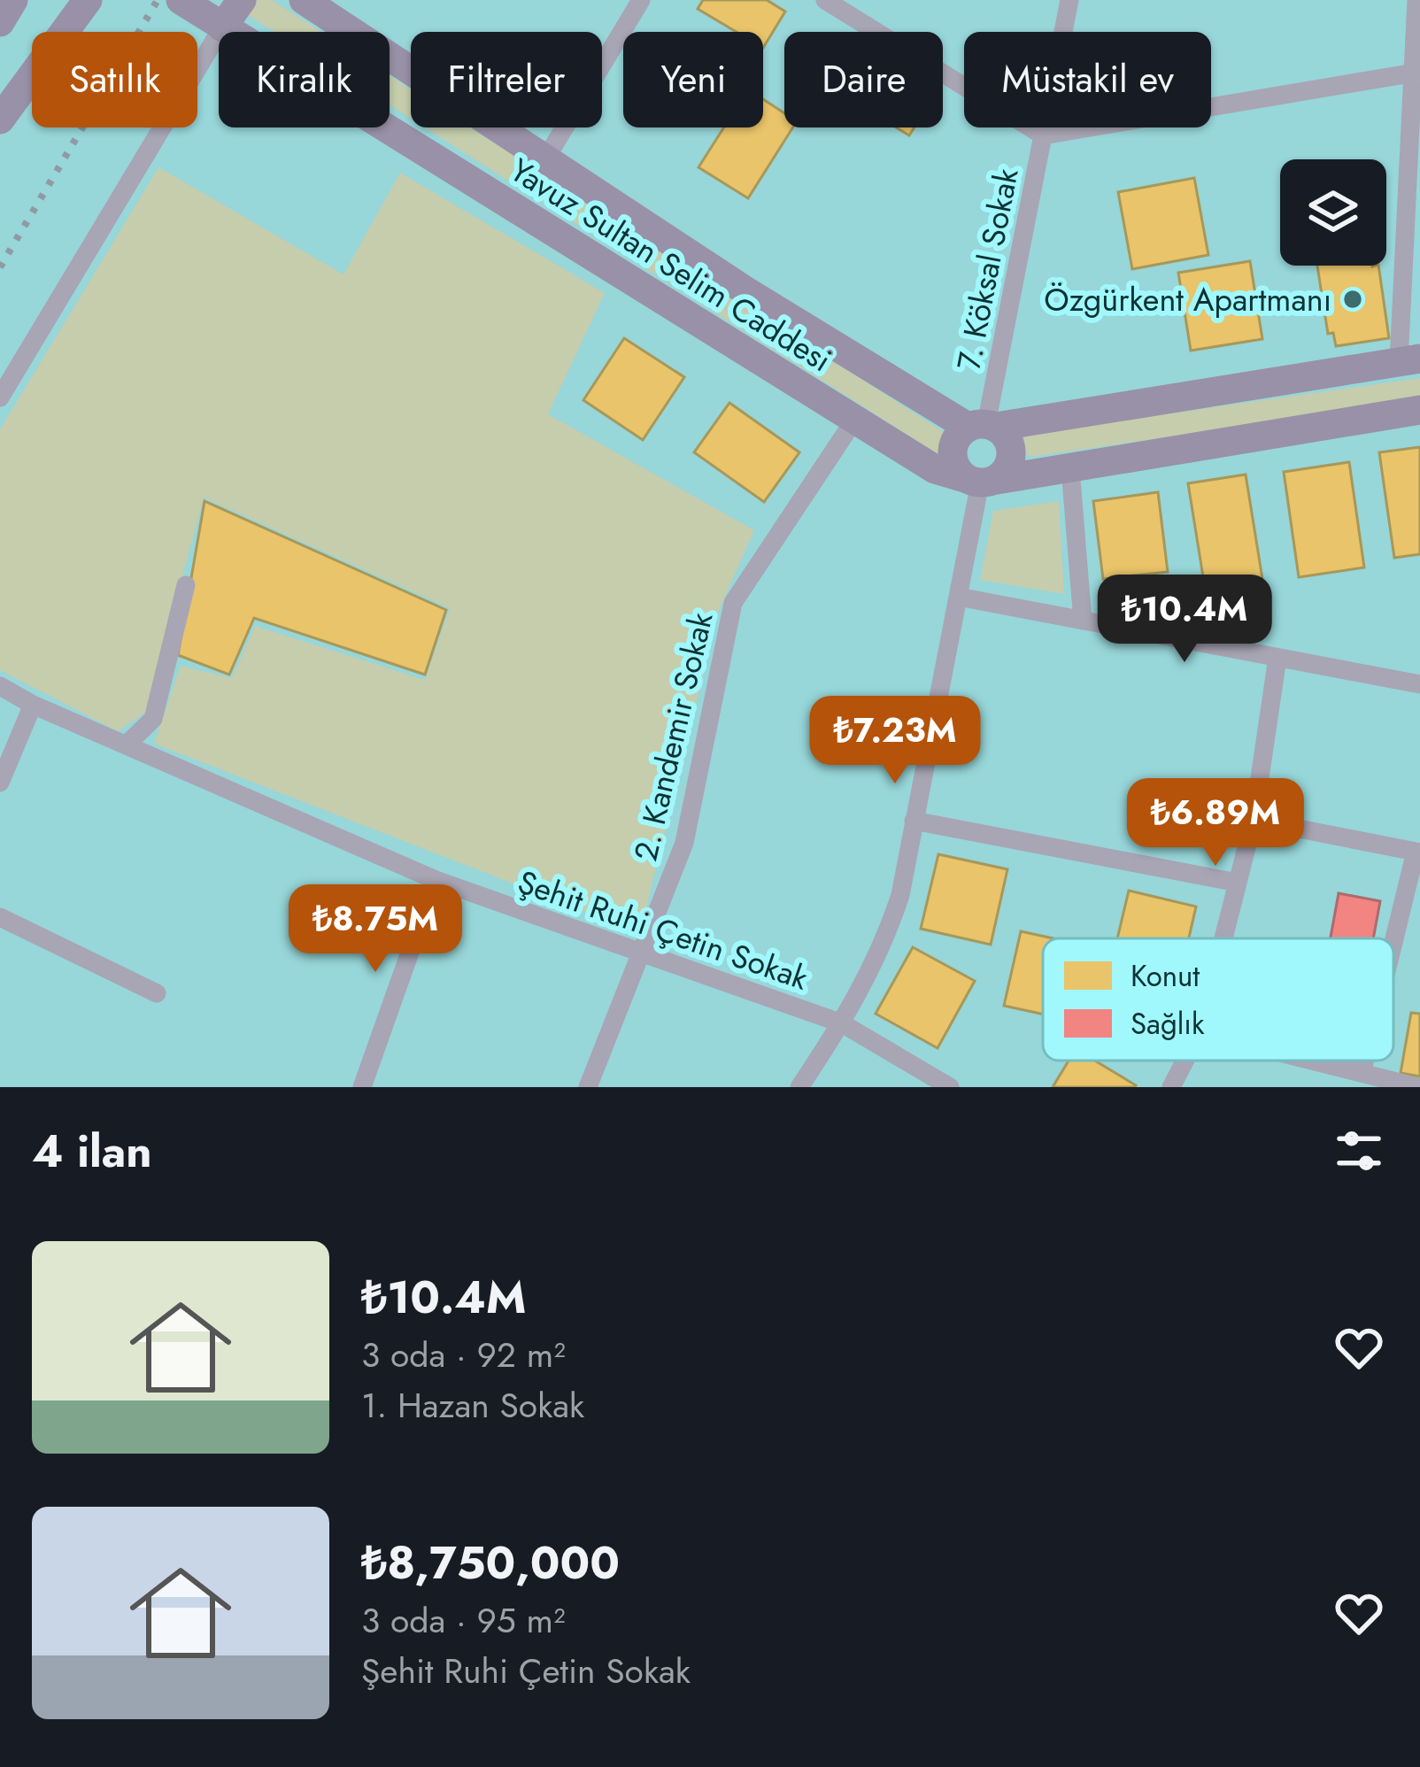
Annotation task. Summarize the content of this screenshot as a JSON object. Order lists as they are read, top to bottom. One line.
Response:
{"streets":{"main road":["Yavuz Sultan Selim Caddesi"],"street":["7. Köksal Sokak","2. Kandemir Sokak","Şehit Ruhi Çetin Sokak"]},"crossings":[["Yavuz Sultan Selim Caddesi","7. Köksal Sokak"],["Yavuz Sultan Selim Caddesi","2. Kandemir Sokak"],["2. Kandemir Sokak","Şehit Ruhi Çetin Sokak"]],"places":["Özgürkent Apartmanı"],"legend":["Konut","Sağlık"],"page":{"chip":["Satılık","Kiralık","Filtreler","Yeni","Daire","Müstakil ev"],"price":["₺10.4M","₺7.23M","₺6.89M","₺8.75M"],"heading":"4 ilan","list":[{"name":"₺10.4M","note":"3 oda · 92 m² · 1. Hazan Sokak"},{"name":"₺8,750,000","note":"3 oda · 95 m² · Şehit Ruhi Çetin Sokak"}]}}
